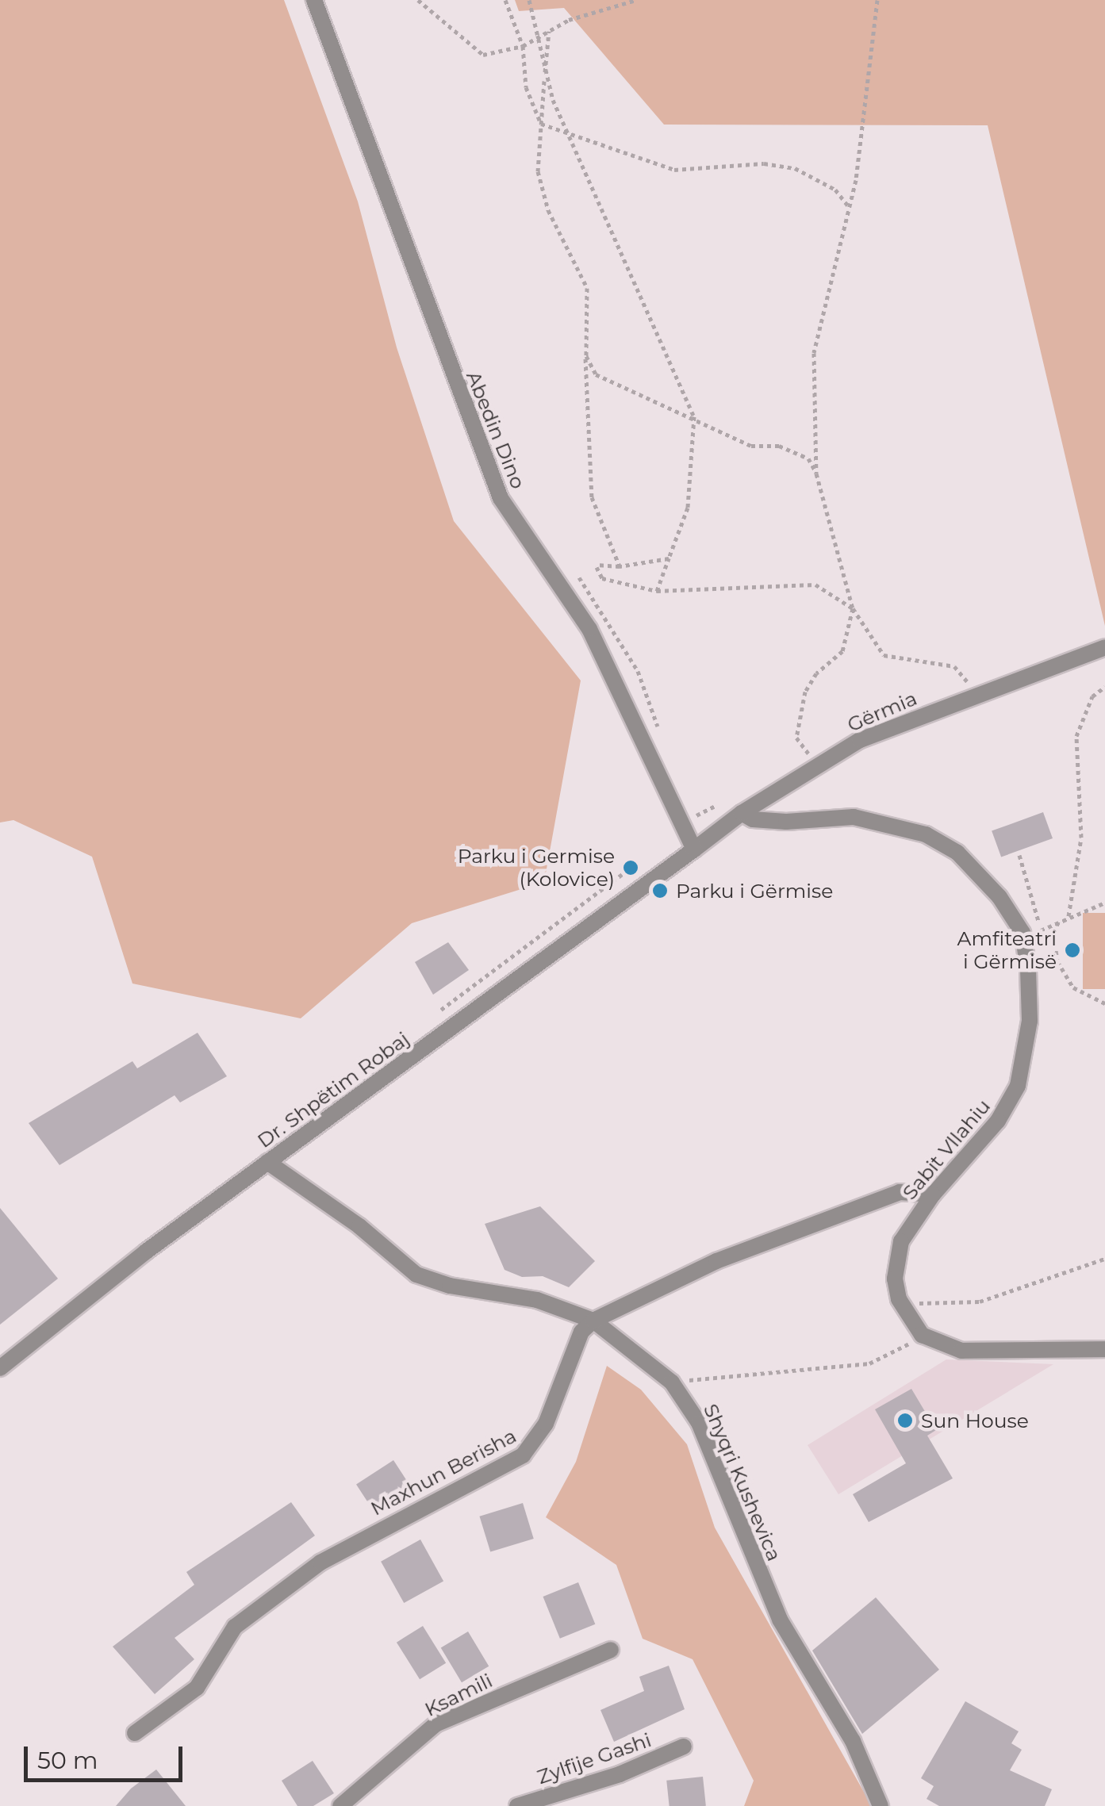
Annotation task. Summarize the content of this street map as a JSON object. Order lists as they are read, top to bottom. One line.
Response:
{"streets":{"street":["Abedin Dino","Gërmia","Dr. Shpëtim Robaj","Sabit Vllahiu","Maxhun Berisha","Shyqri Kushevica","Ksamili","Zylfije Gashi"]},"crossings":[["Abedin Dino","Gërmia"],["Abedin Dino","Dr. Shpëtim Robaj"],["Gërmia","Dr. Shpëtim Robaj"],["Gërmia","Sabit Vllahiu"],["Dr. Shpëtim Robaj","Shyqri Kushevica"],["Maxhun Berisha","Shyqri Kushevica"]],"places":["Parku i Germise (Kolovice)","Parku i Gërmise","Amfiteatri i Gërmisë","Sun House"],"scale_bar":"50 m"}
